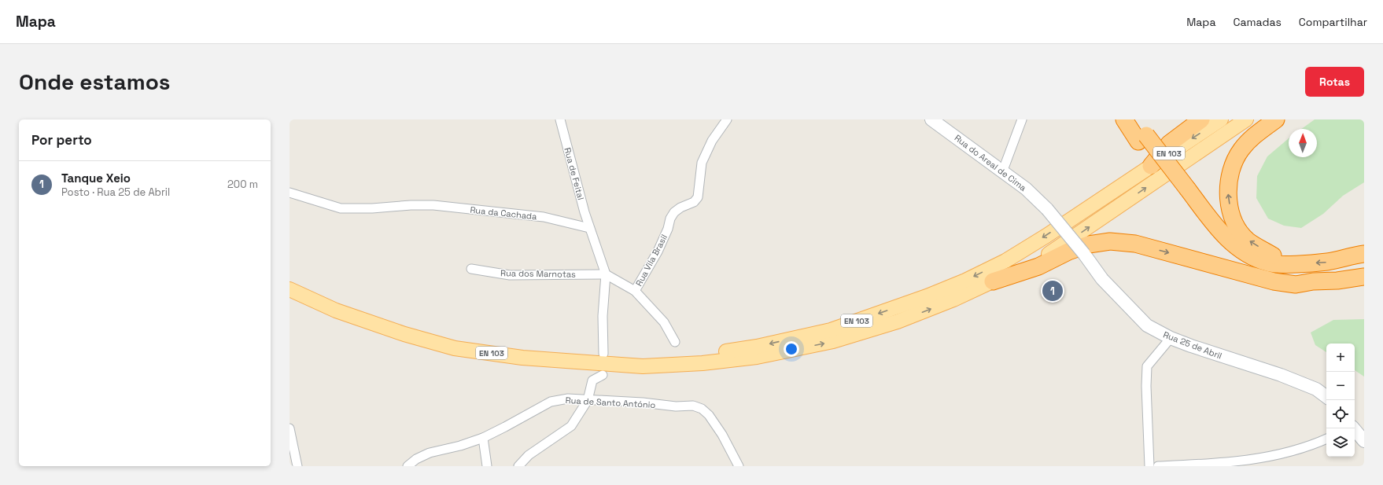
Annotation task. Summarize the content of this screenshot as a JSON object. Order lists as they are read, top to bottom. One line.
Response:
{"streets":{"main road":["EN 103","Rua do Areal de Cima","Rua 25 de Abril"],"street":["Rua de Feital","Rua da Cachada","Rua Vila Brasil","Rua dos Marnotas","Rua de Santo António"]},"crossings":[["Rua do Areal de Cima","Rua 25 de Abril"],["Rua de Feital","Rua da Cachada"]],"north":"top","page":{"header":"Mapa","nav":["Mapa","Camadas","Compartilhar"],"buttons":"Rotas","title":"Onde estamos","heading":"Por perto","list":[{"mark":"1","name":"Tanque Xeio","note":"Posto · Rua 25 de Abril","value":"200 m"}],"pins":"1","map_buttons":["+","−"]}}
